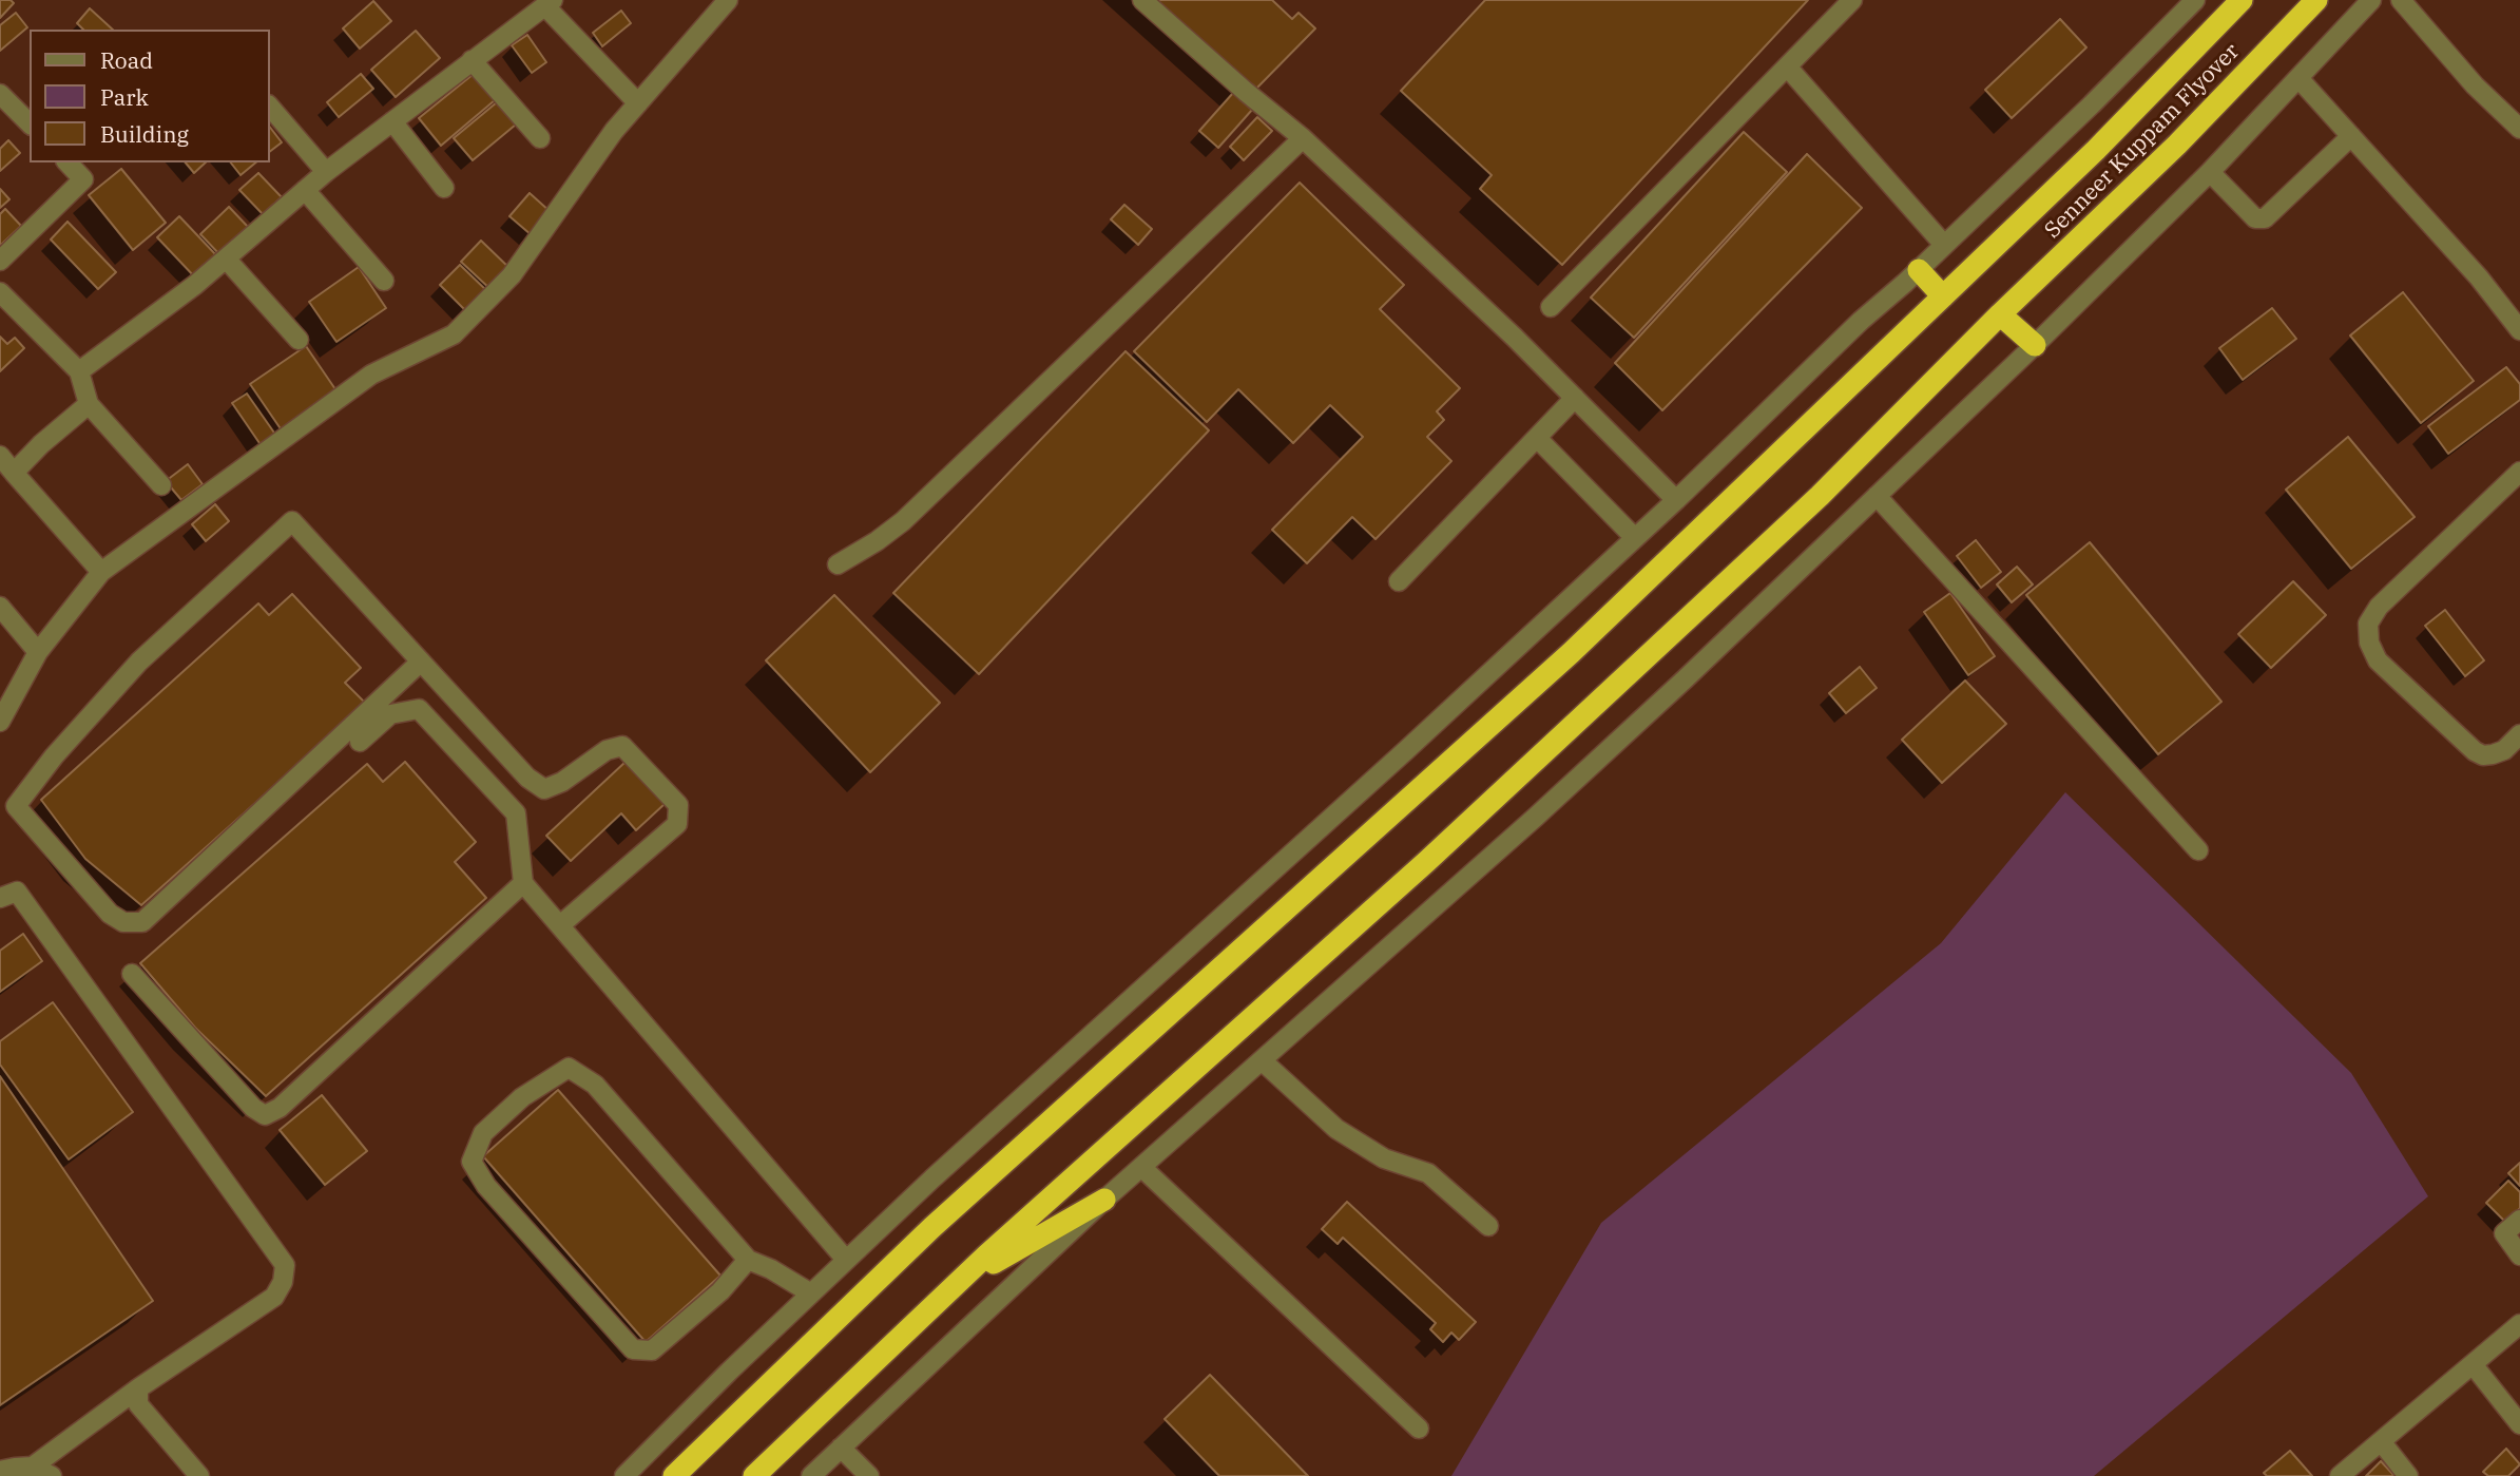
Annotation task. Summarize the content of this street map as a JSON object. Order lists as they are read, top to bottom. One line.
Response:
{"streets":{"highway":["Senneer Kuppam Flyover"]},"legend":["Road","Park","Building"]}
